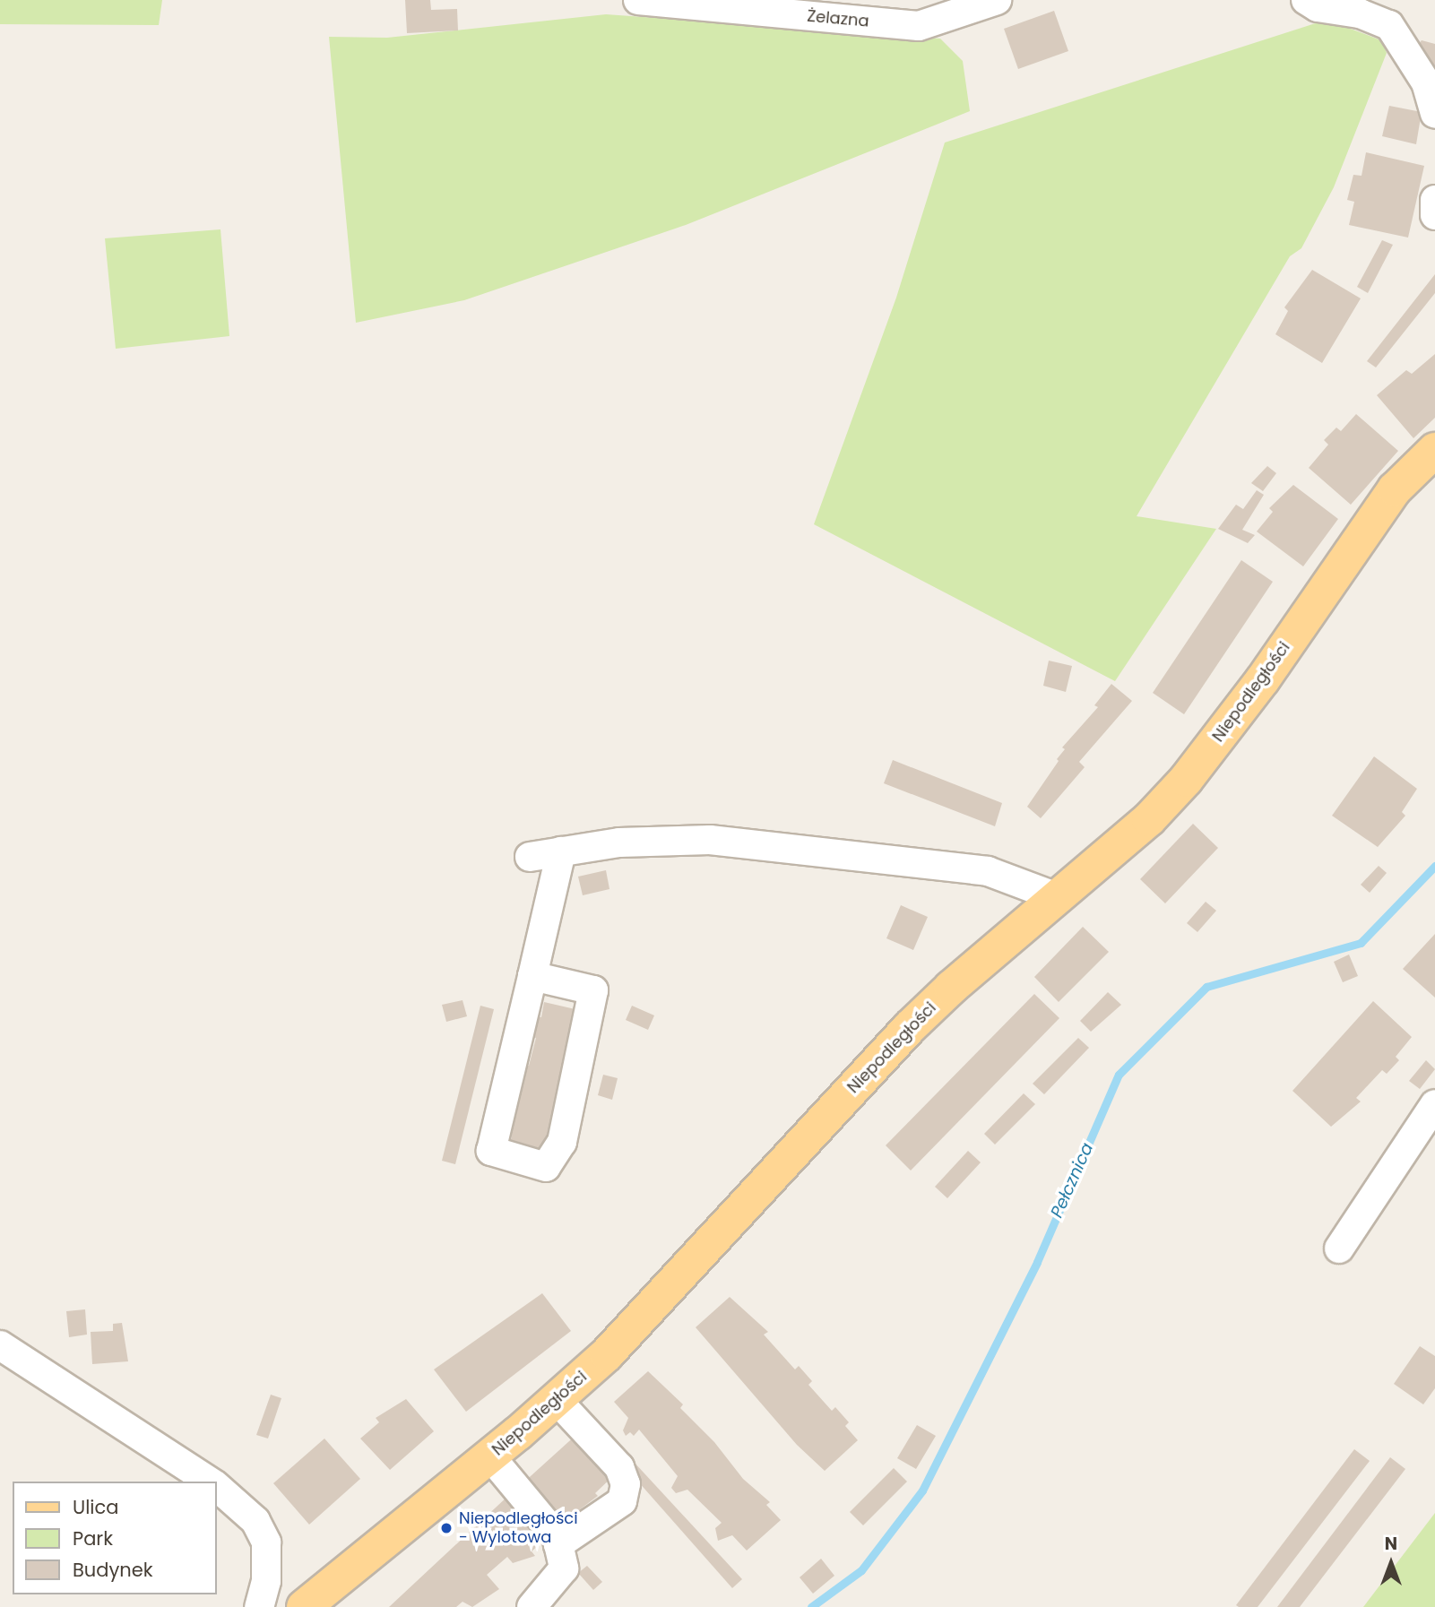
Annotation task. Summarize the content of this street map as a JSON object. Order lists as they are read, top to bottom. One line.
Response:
{"streets":{"main road":["Niepodległości"],"street":["Żelazna"]},"water":["Pełcznica"],"places":["Niepodległości - Wylotowa"],"legend":["Ulica","Park","Budynek"],"north":"top"}
